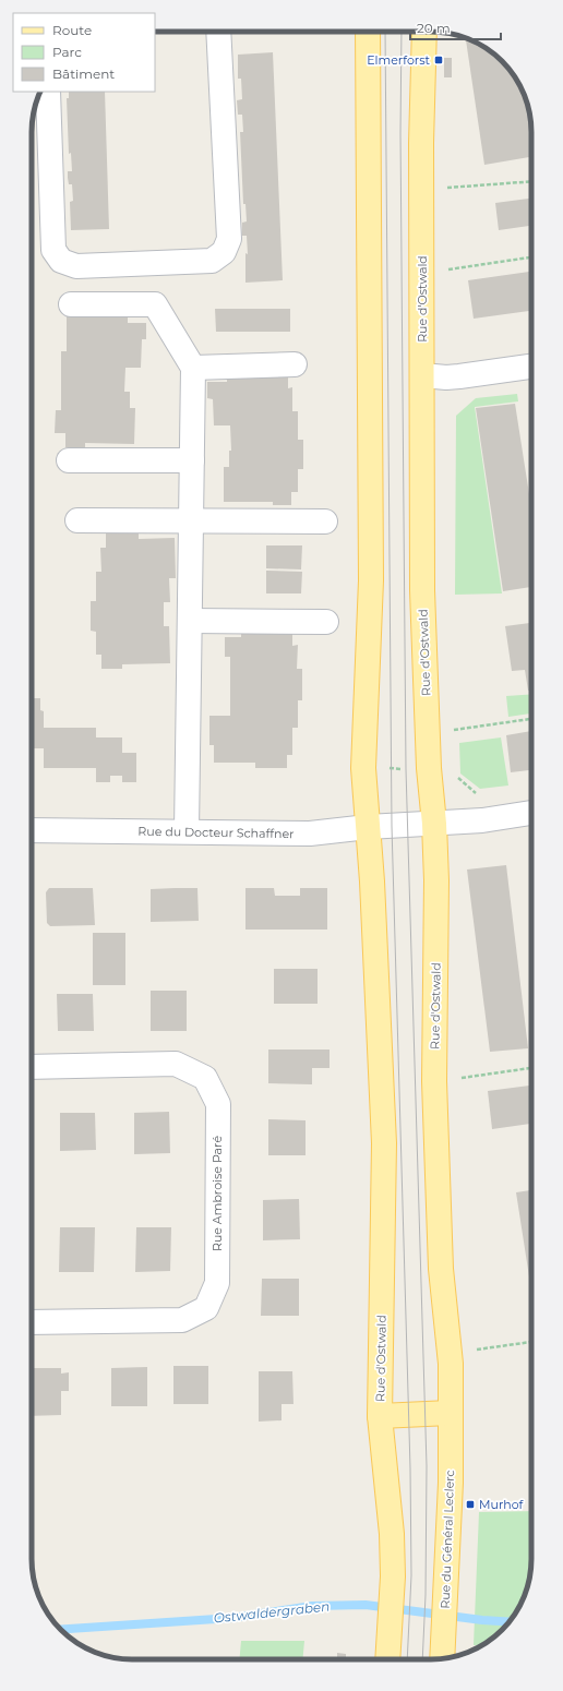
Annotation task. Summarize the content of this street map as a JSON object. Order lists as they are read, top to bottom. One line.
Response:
{"streets":{"main road":["Rue d'Ostwald","Rue du Général Leclerc"],"street":["Rue du Docteur Schaffner","Rue Ambroise Paré"]},"crossings":[["Rue d'Ostwald","Rue du Docteur Schaffner"],["Rue d'Ostwald","Rue du Général Leclerc"]],"water":["Ostwaldergraben"],"places":{"transit":["Elmerforst","Murhof"]},"legend":["Route","Parc","Bâtiment"],"scale_bar":"20 m"}
